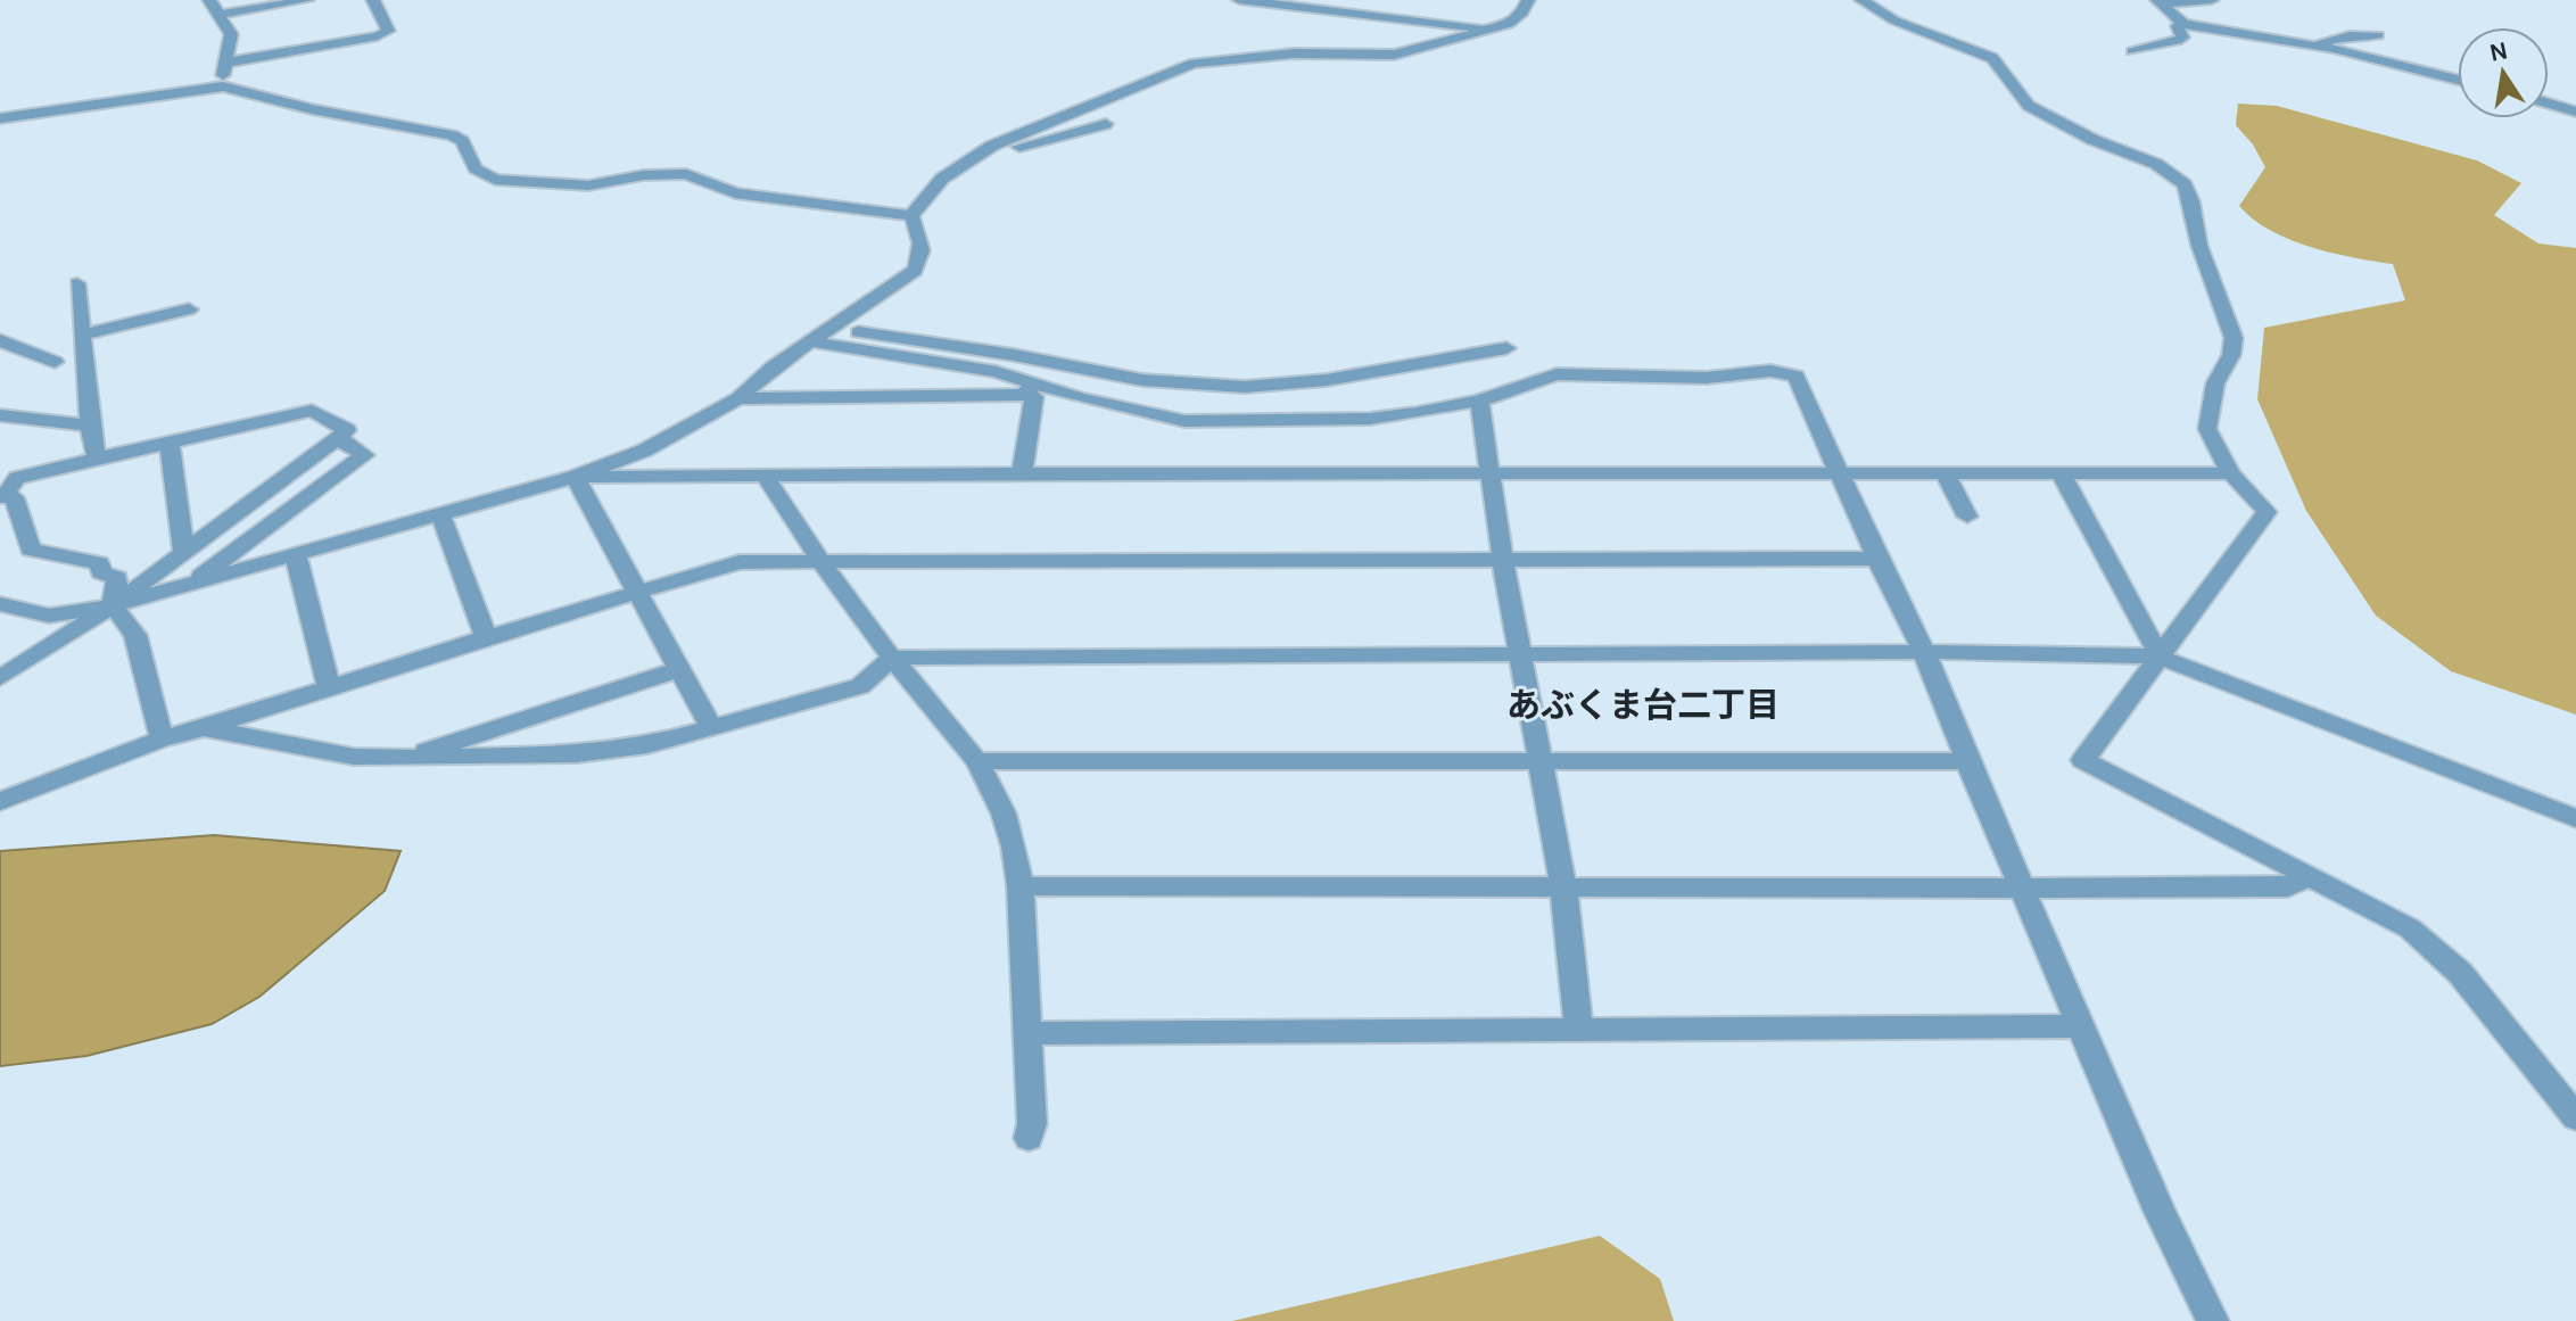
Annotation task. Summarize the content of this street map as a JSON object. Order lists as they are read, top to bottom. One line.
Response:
{"districts":["あぶくま台二丁目"],"north":"top"}
